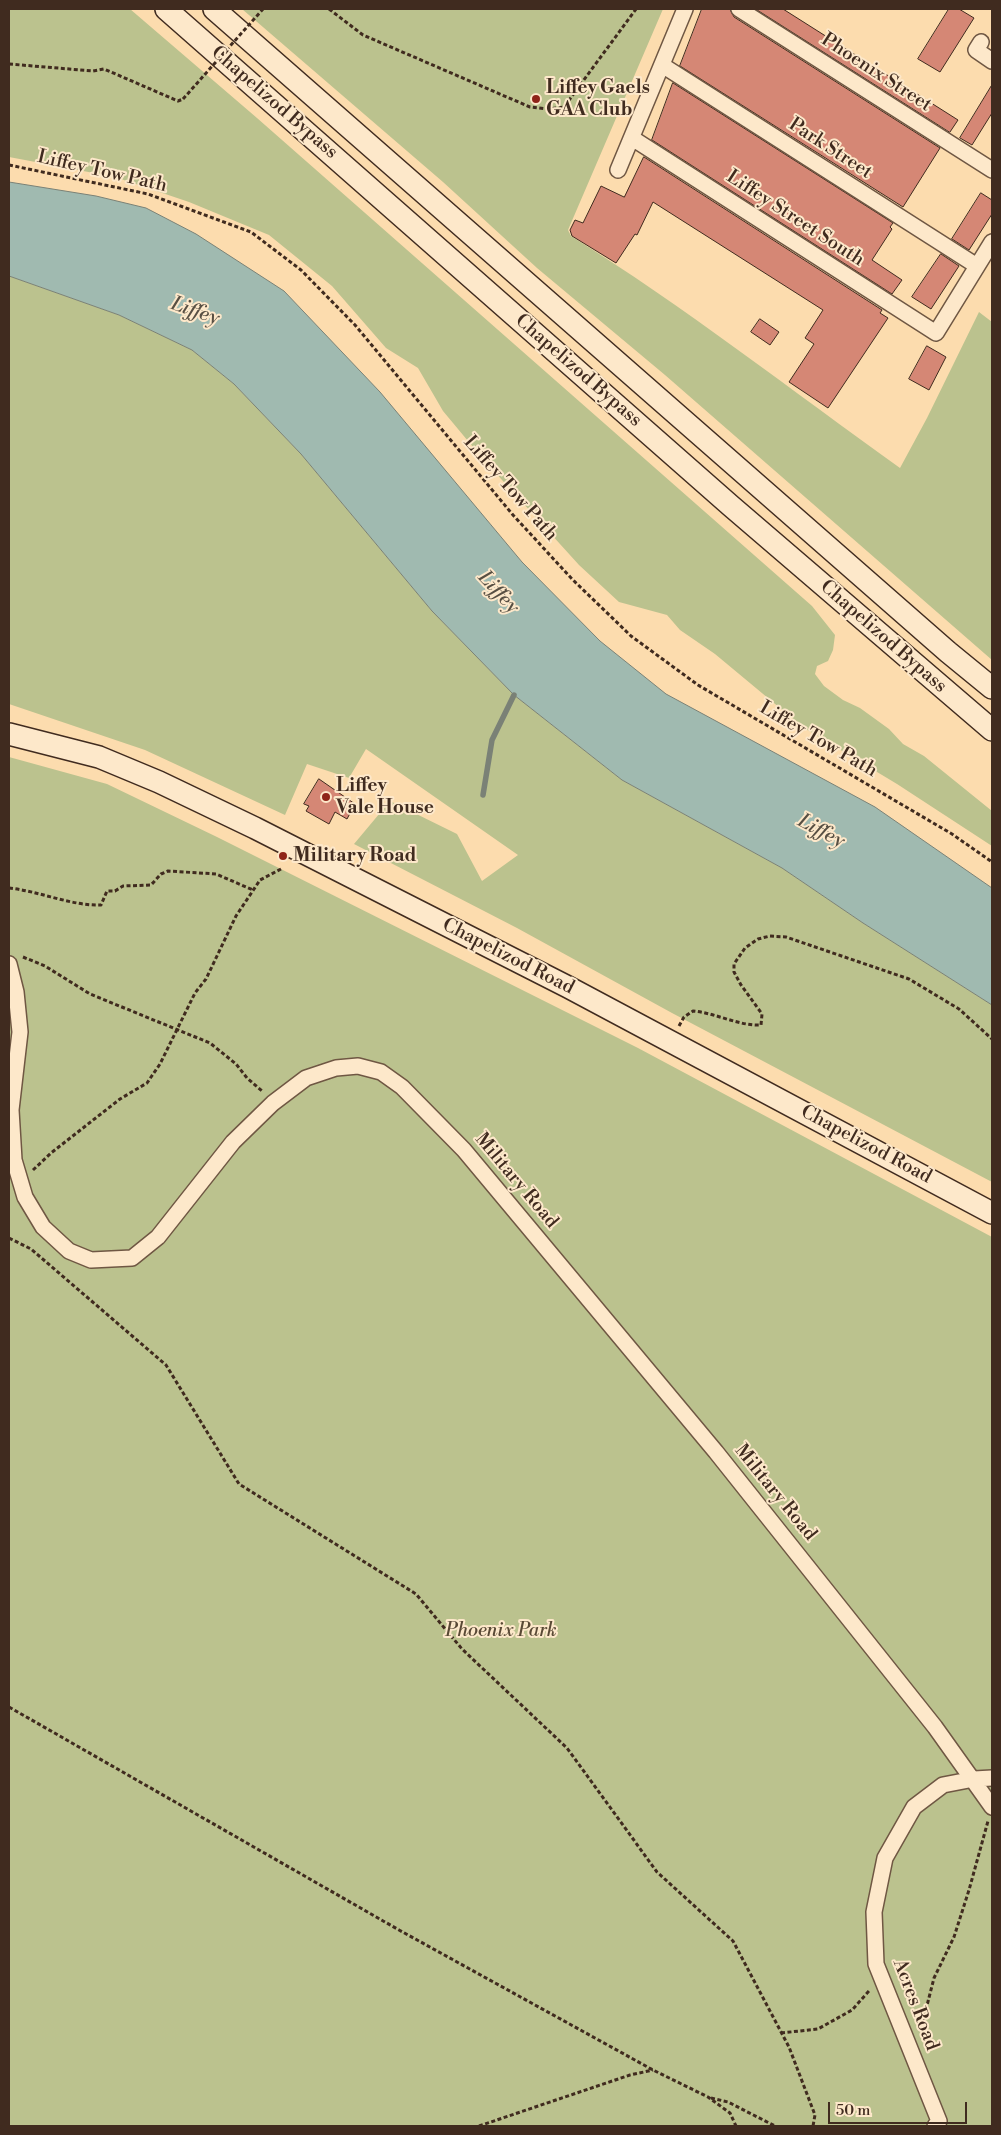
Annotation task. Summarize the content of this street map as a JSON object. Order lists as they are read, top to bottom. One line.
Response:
{"streets":{"main road":["Chapelizod Bypass","Chapelizod Road"],"street":["Phoenix Street","Park Street","Liffey Street South","Military Road","Acres Road"],"path":["Liffey Tow Path"]},"crossings":[["Park Street","Liffey Street South"],["Military Road","Acres Road"]],"water":["Liffey"],"parks":["Phoenix Park"],"places":["Liffey Gaels GAA Club","Liffey Vale House","Military Road"],"scale_bar":"50 m"}
